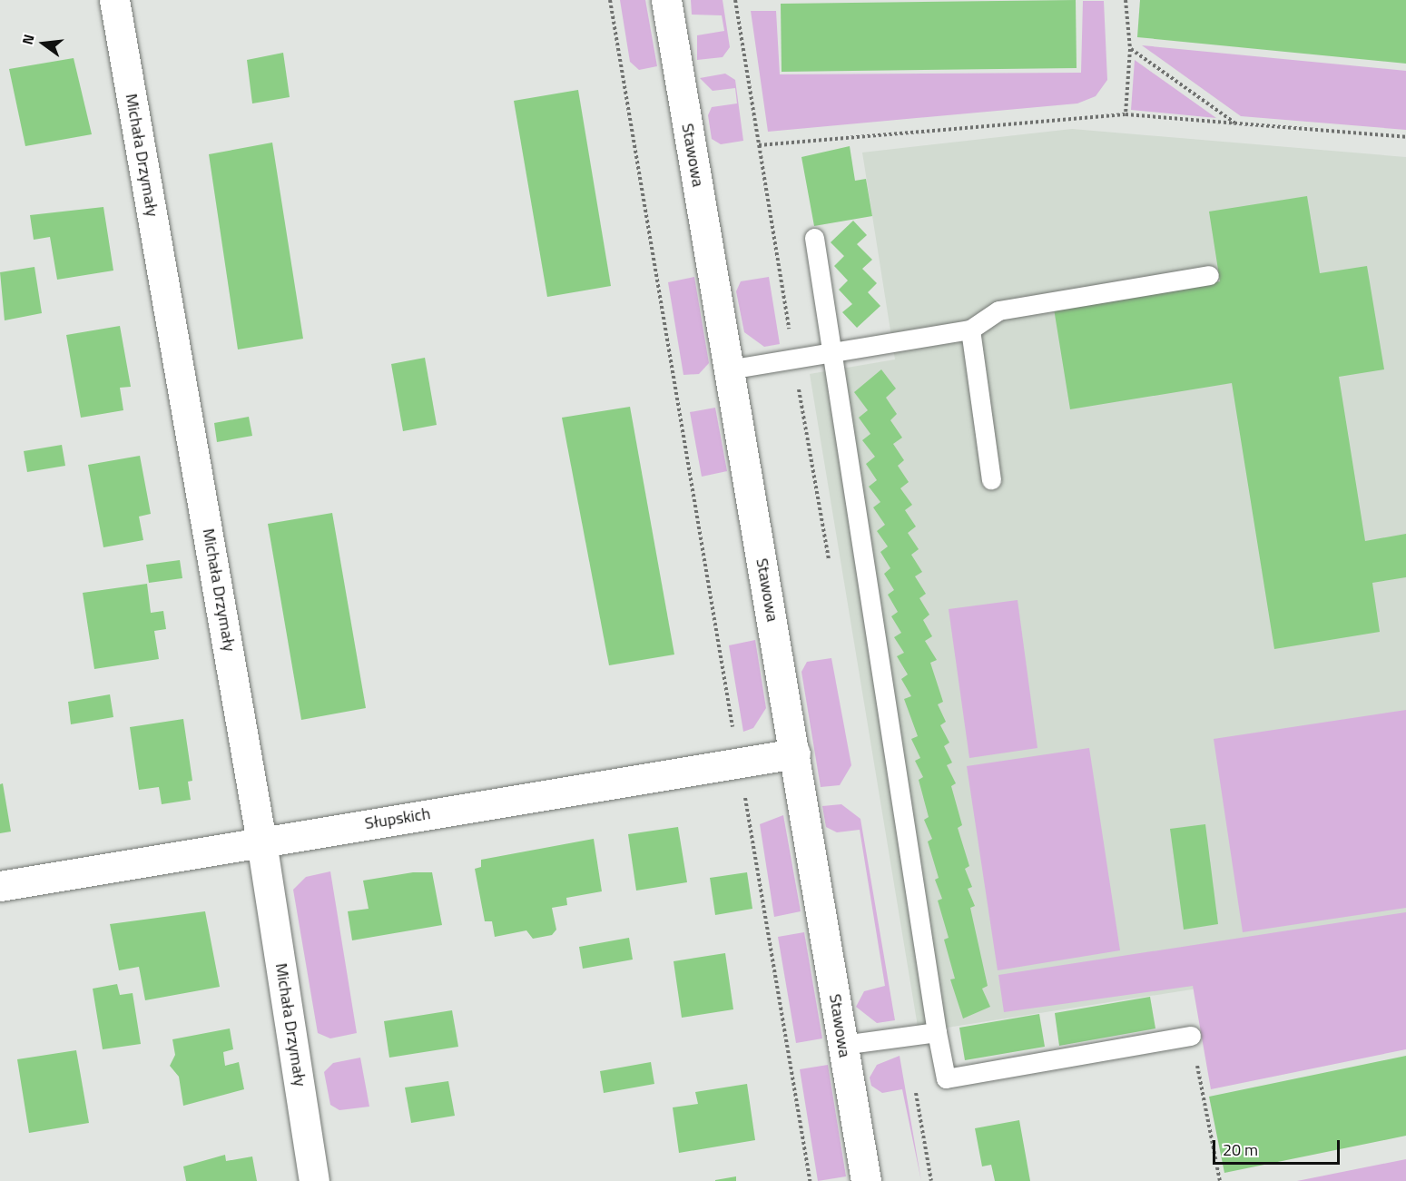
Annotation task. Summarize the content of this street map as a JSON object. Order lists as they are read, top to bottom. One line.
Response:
{"streets":{"street":["Michała Drzymały","Stawowa","Słupskich"]},"crossings":[["Michała Drzymały","Słupskich"],["Stawowa","Słupskich"]],"scale_bar":"20 m","north":"left"}
